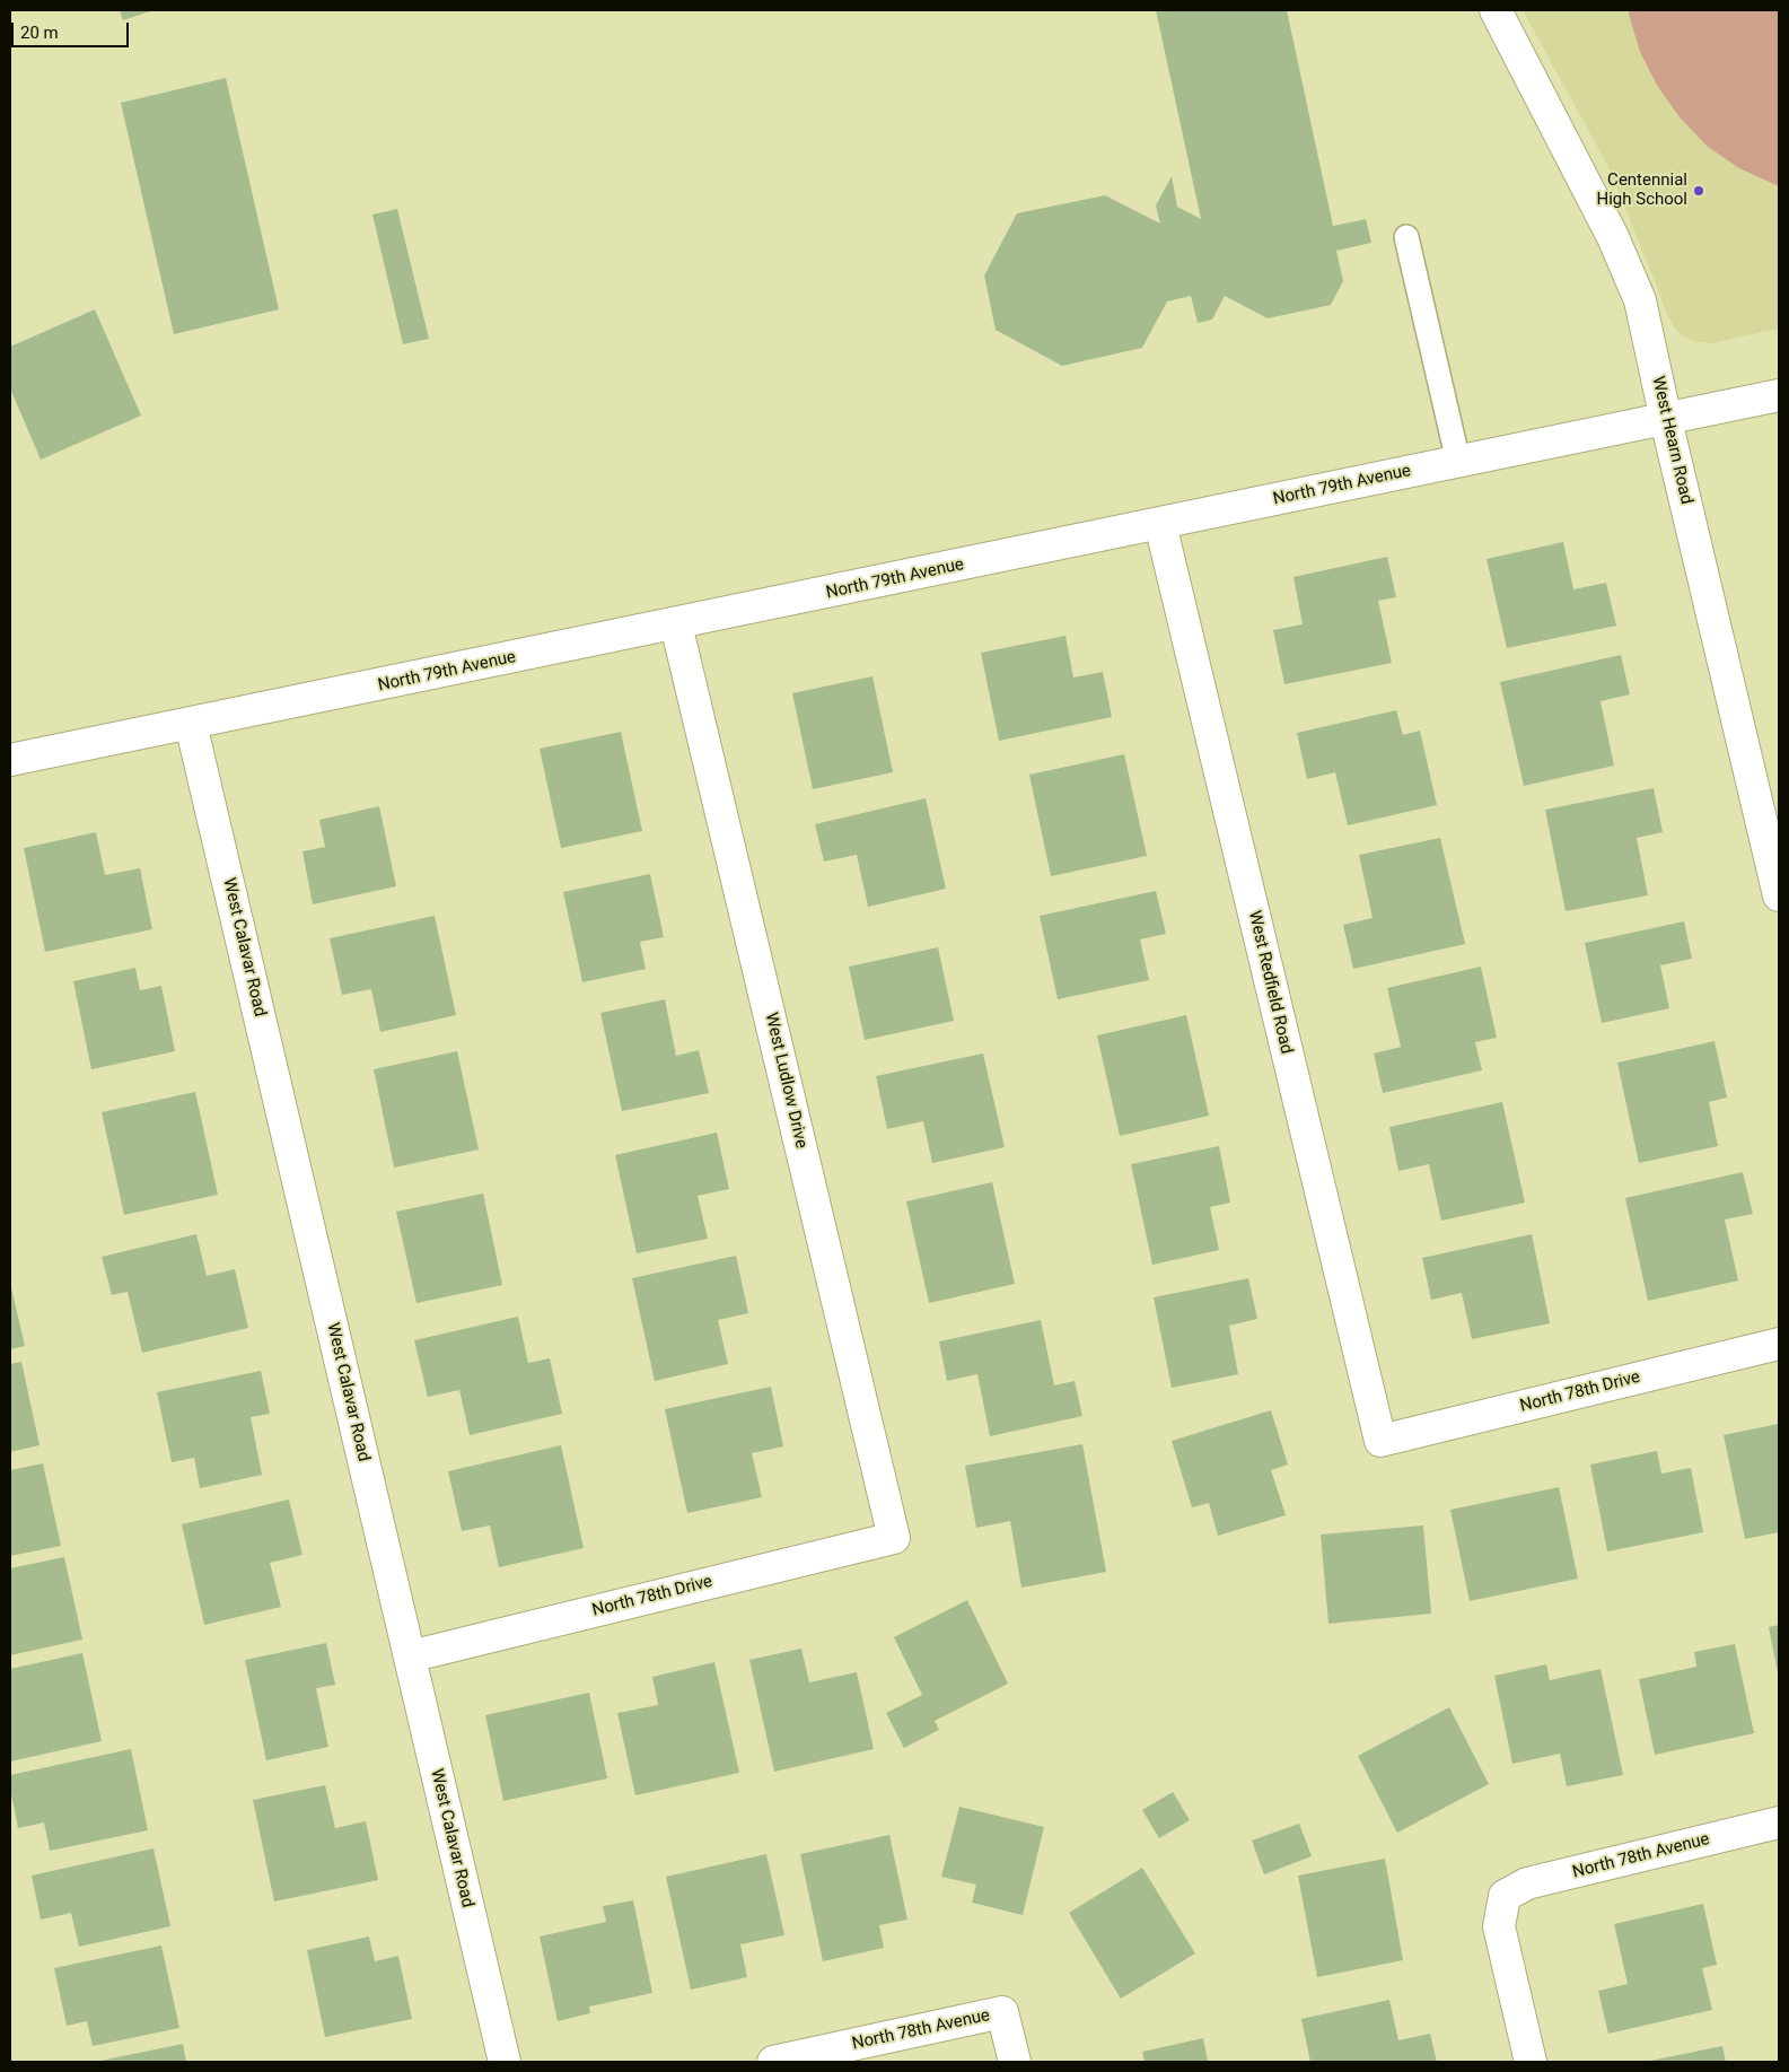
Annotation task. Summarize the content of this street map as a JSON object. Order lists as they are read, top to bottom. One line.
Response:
{"streets":{"street":["West Hearn Road","North 79th Avenue","West Calavar Road","West Redfield Road","West Ludlow Drive","North 78th Drive","North 78th Avenue"]},"crossings":[["West Hearn Road","North 79th Avenue"],["North 79th Avenue","West Calavar Road"],["North 79th Avenue","West Redfield Road"],["North 79th Avenue","West Ludlow Drive"],["West Calavar Road","North 78th Drive"],["West Redfield Road","North 78th Drive"],["West Ludlow Drive","North 78th Drive"]],"places":["Centennial High School"],"scale_bar":"20 m"}
